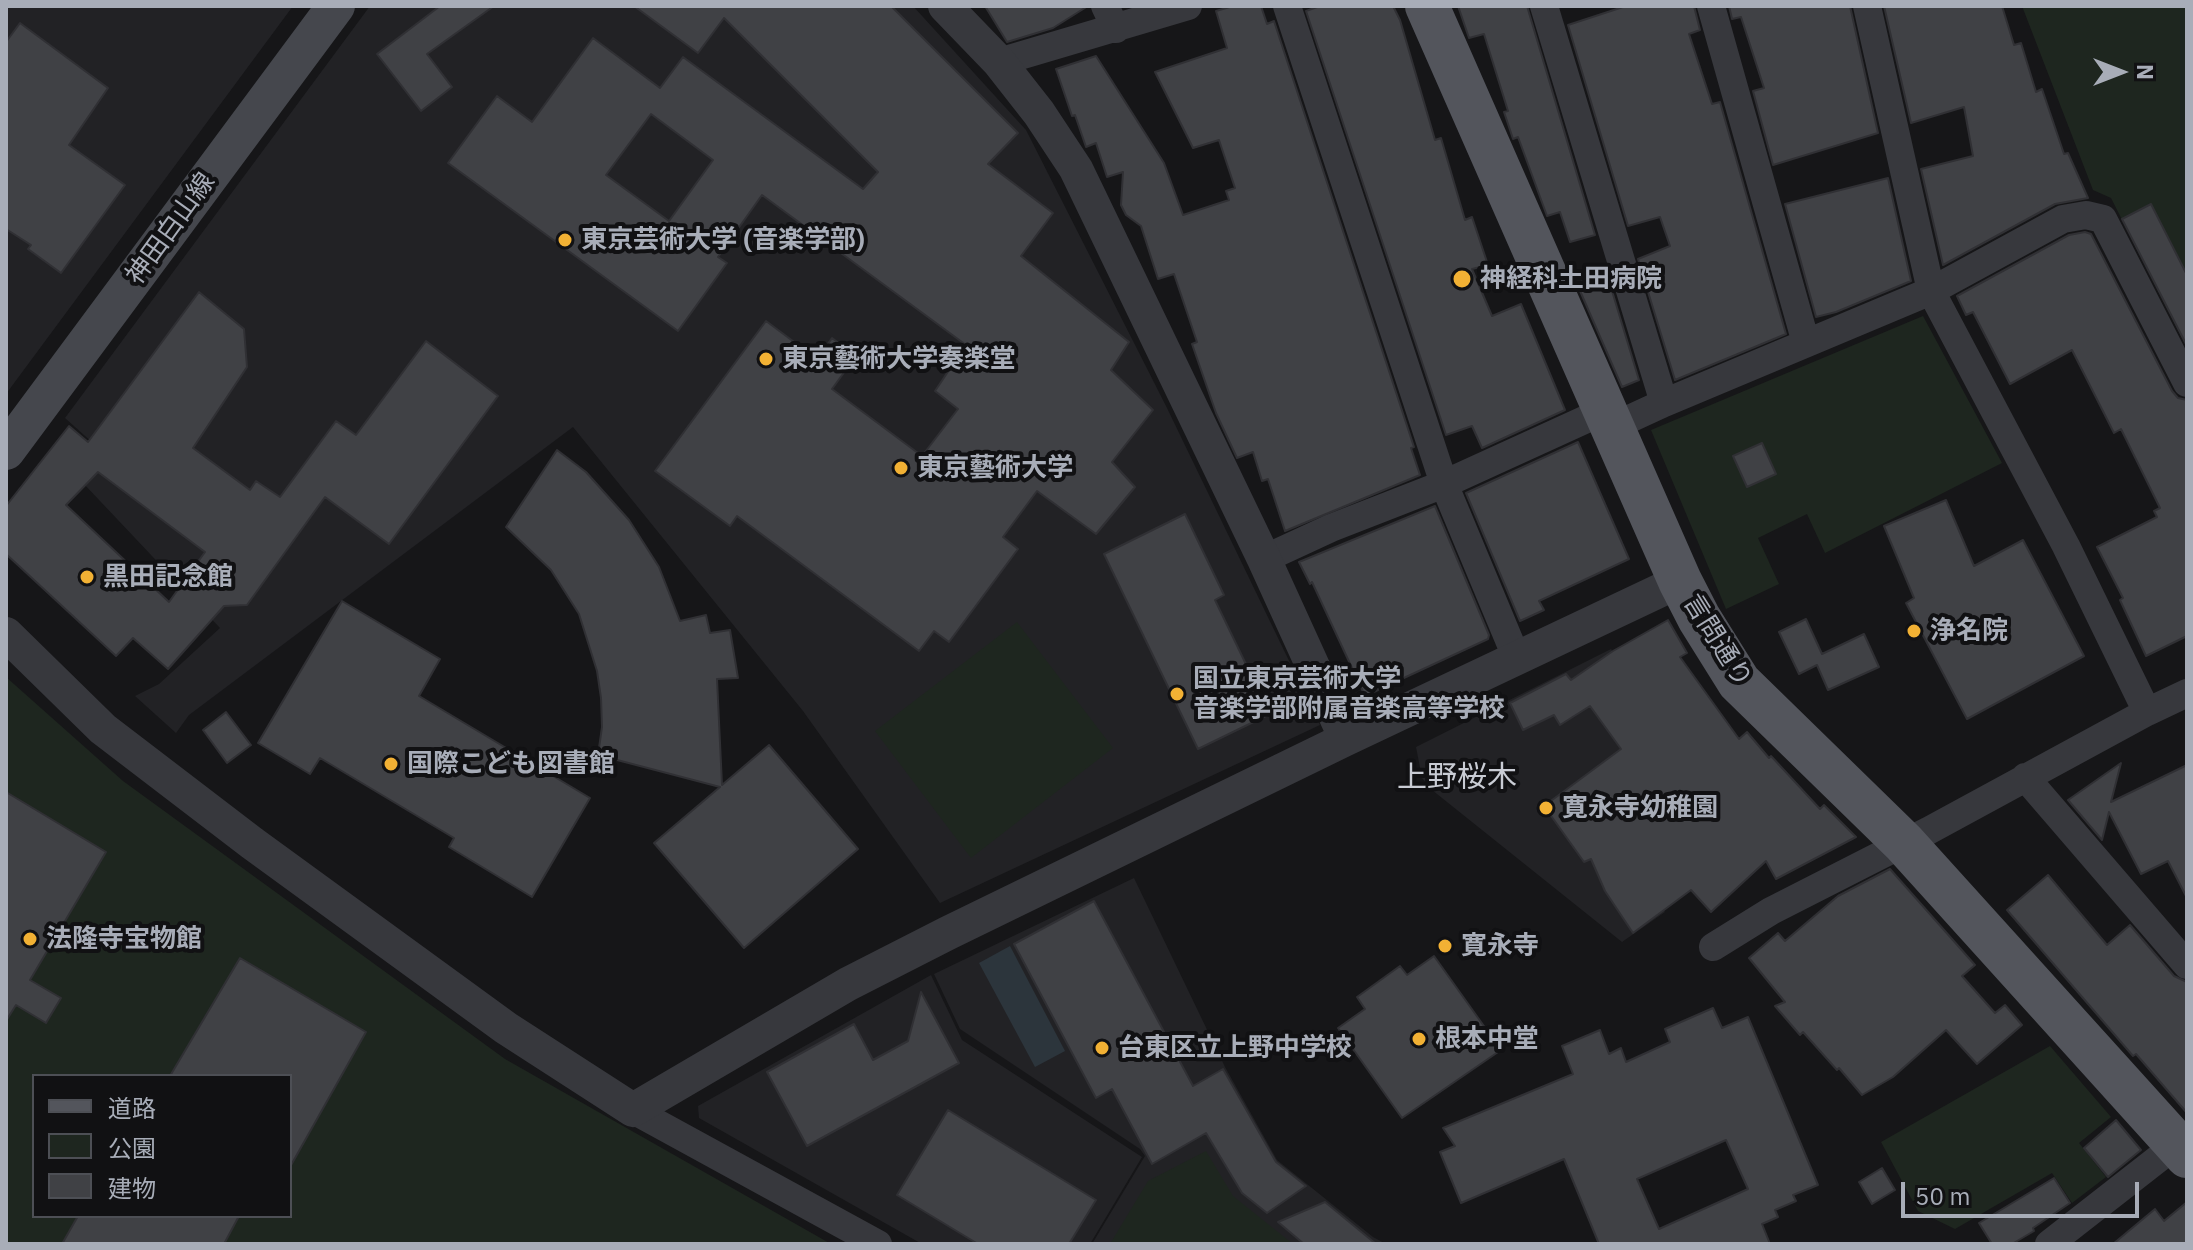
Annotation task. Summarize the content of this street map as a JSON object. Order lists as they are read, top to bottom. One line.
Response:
{"streets":{"main road":["神田白山線","言問通り"]},"districts":["上野桜木"],"places":["東京芸術大学 (音楽学部)","神経科土田病院","東京藝術大学奏楽堂","東京藝術大学","黒田記念館","浄名院","国立東京芸術大学 音楽学部附属音楽高等学校","国際こども図書館","寛永寺幼稚園","法隆寺宝物館","寛永寺","根本中堂","台東区立上野中学校"],"legend":["道路","公園","建物"],"scale_bar":"50 m","north":"right"}
